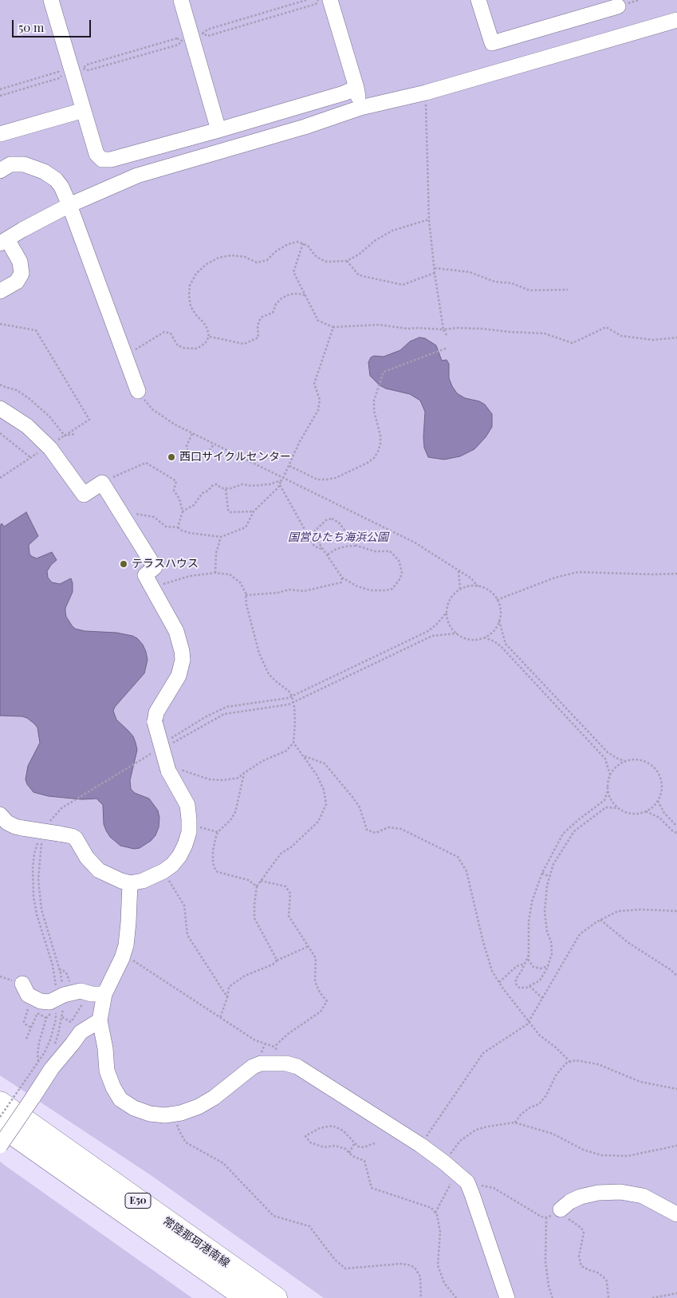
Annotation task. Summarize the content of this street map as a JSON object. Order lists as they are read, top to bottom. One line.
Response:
{"streets":{"highway":["E50","常陸那珂港南線"]},"parks":["国営ひたち海浜公園"],"places":["西口サイクルセンター","テラスハウス"],"scale_bar":"50 m"}
